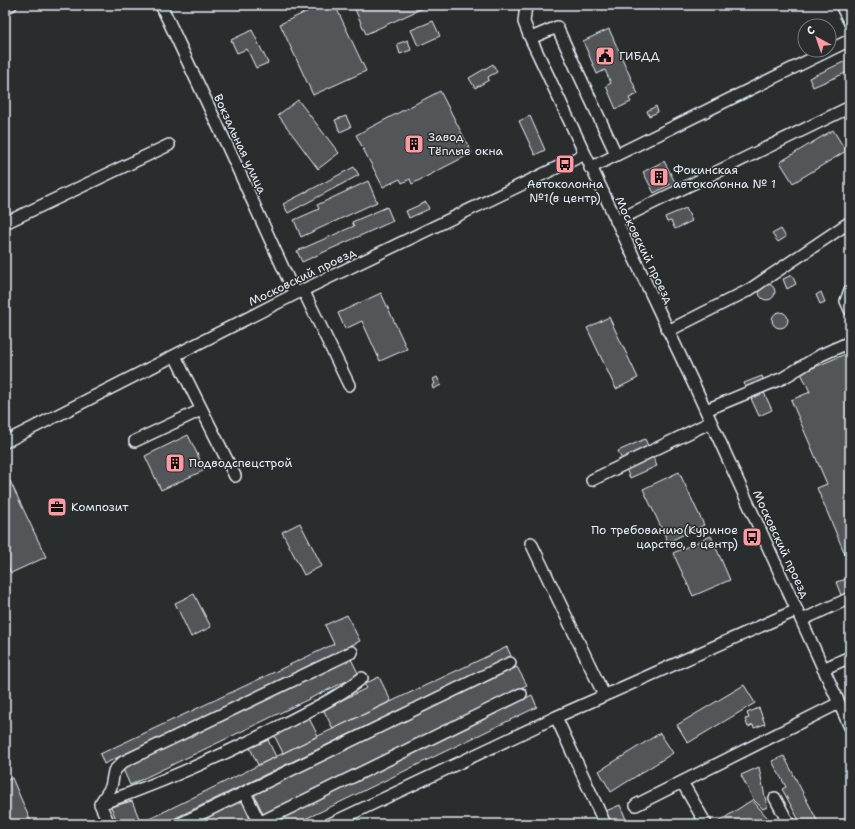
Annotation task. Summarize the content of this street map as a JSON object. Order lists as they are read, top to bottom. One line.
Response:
{"streets":{"street":["Вокзальная улица","Московский проезд"]},"crossings":[["Вокзальная улица","Московский проезд"]],"places":{"public building":["ГИБДД"],"building":["Завод Тёплые окна","Фокинская автоколонна № 1","Подводспецстрой"],"bus stop":["Автоколонна №1(в центр)","По требованию(Куриное царство, в центр)"],"office":["Композит"]},"north":"top left"}
